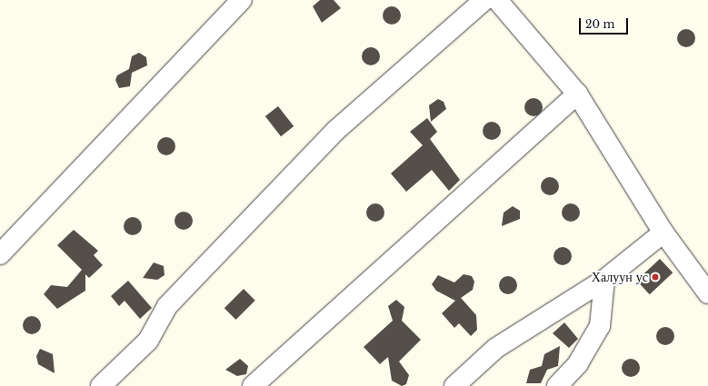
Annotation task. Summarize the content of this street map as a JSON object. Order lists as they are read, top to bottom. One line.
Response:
{"places":["Халуун ус"],"scale_bar":"20 m"}
